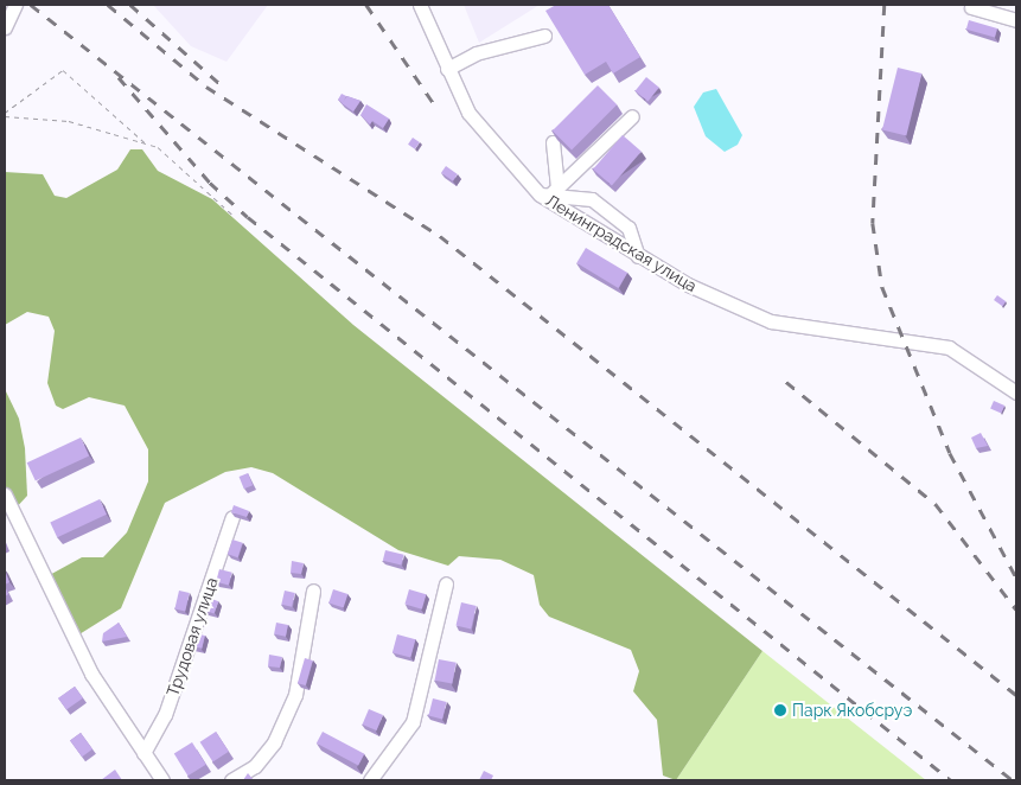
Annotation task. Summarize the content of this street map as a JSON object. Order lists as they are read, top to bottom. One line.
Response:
{"streets":{"street":["Ленинградская улица","Трудовая улица"]},"places":["Парк Якобсруэ"]}
